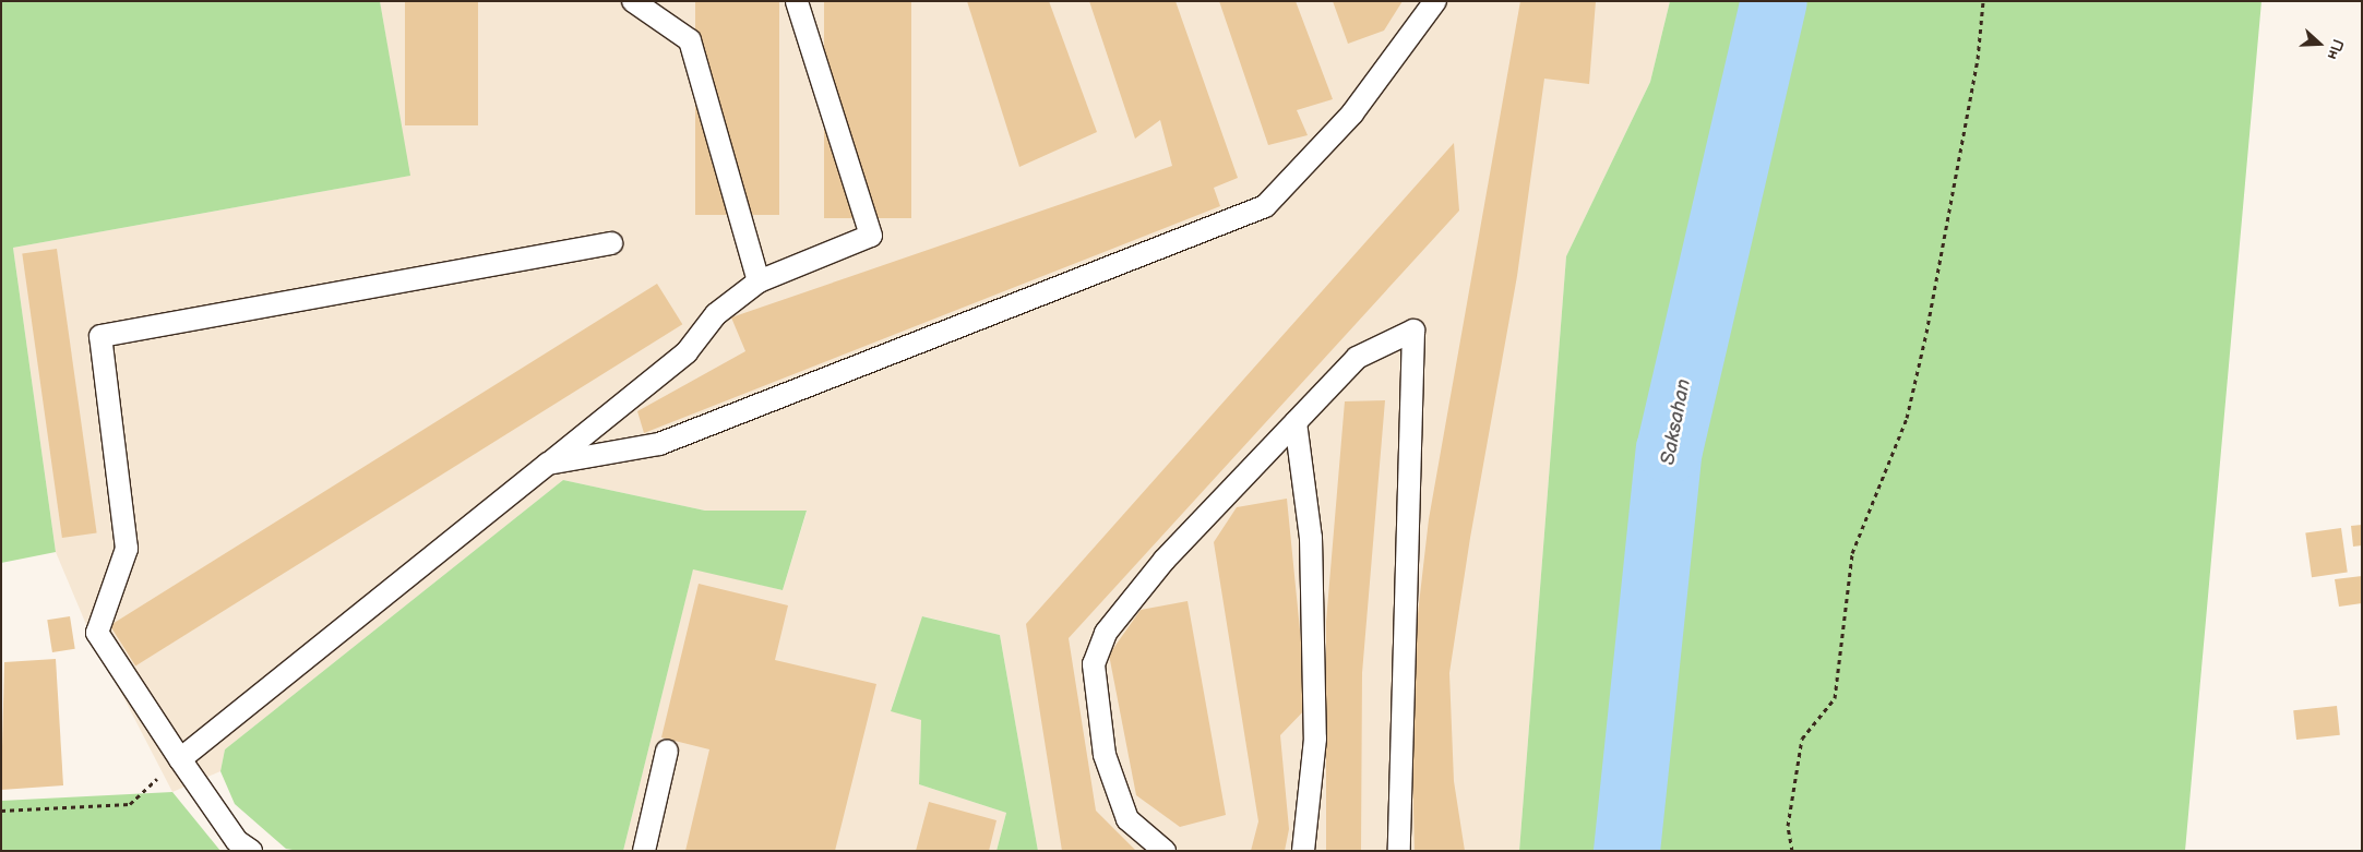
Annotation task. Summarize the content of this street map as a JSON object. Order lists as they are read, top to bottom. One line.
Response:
{"water":["Saksahan"],"north":"right"}
